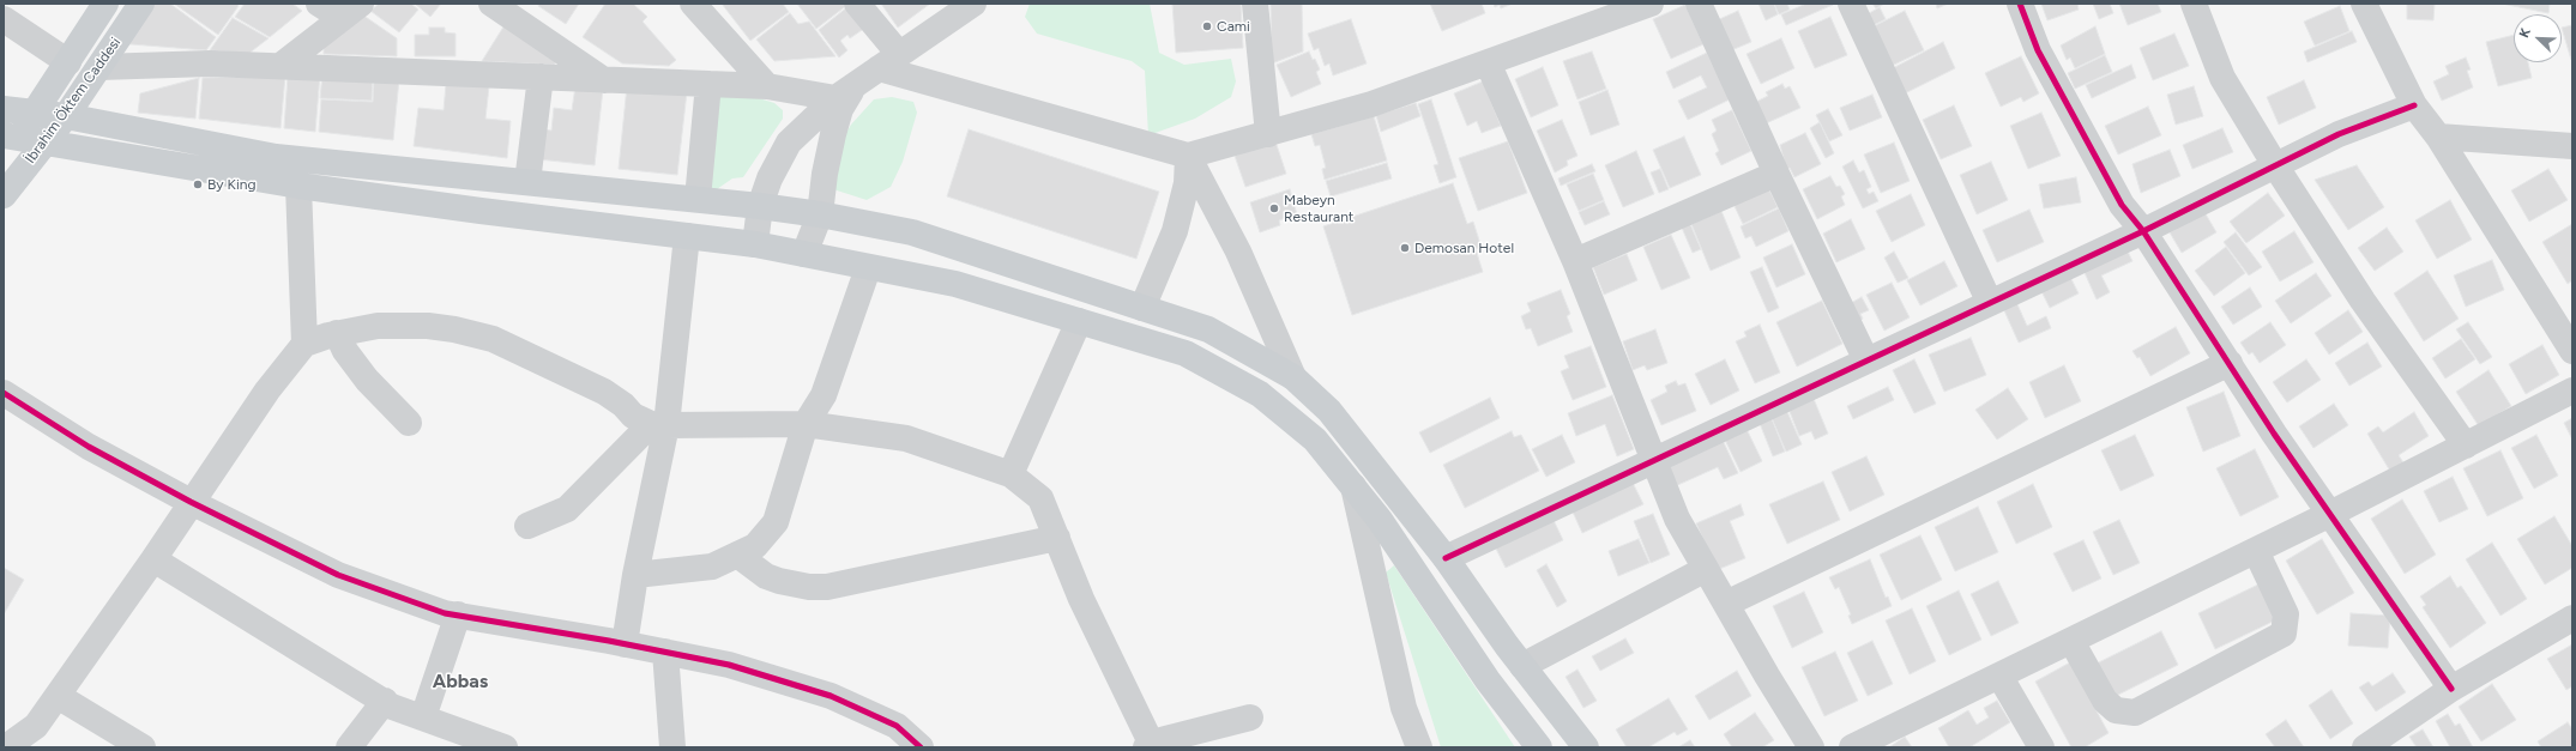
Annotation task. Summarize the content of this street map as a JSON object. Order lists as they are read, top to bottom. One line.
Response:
{"streets":{"main road":["İbrahim Öktem Caddesi"]},"districts":["Abbas"],"places":["Cami","By King","Mabeyn Restaurant","Demosan Hotel"],"north":"top left"}
